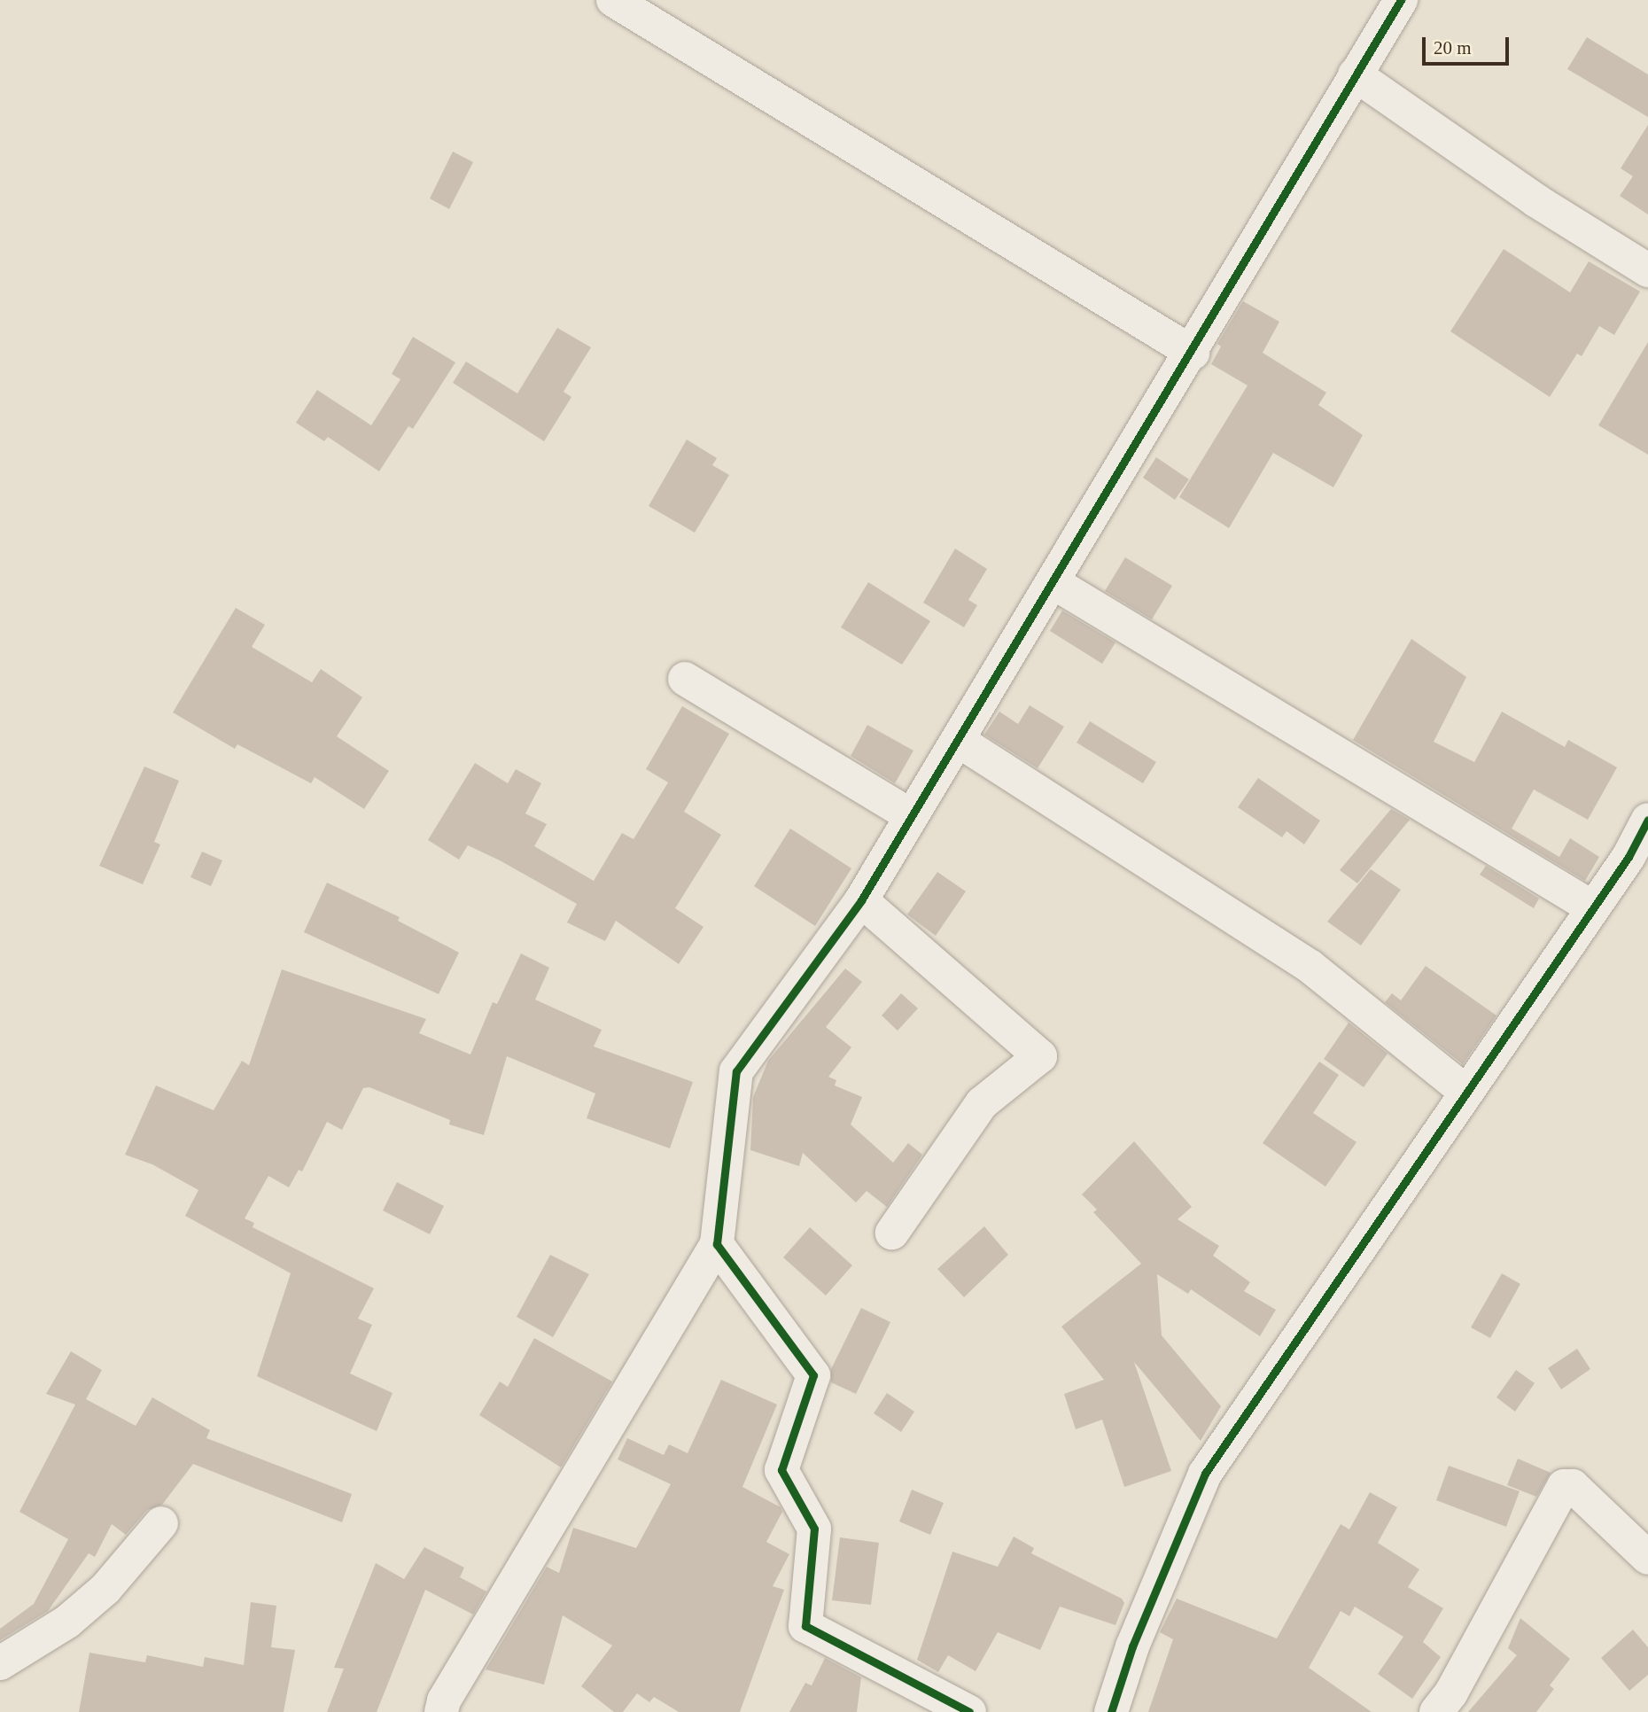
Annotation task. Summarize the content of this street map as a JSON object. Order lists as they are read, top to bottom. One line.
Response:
{"scale_bar":"20 m"}
